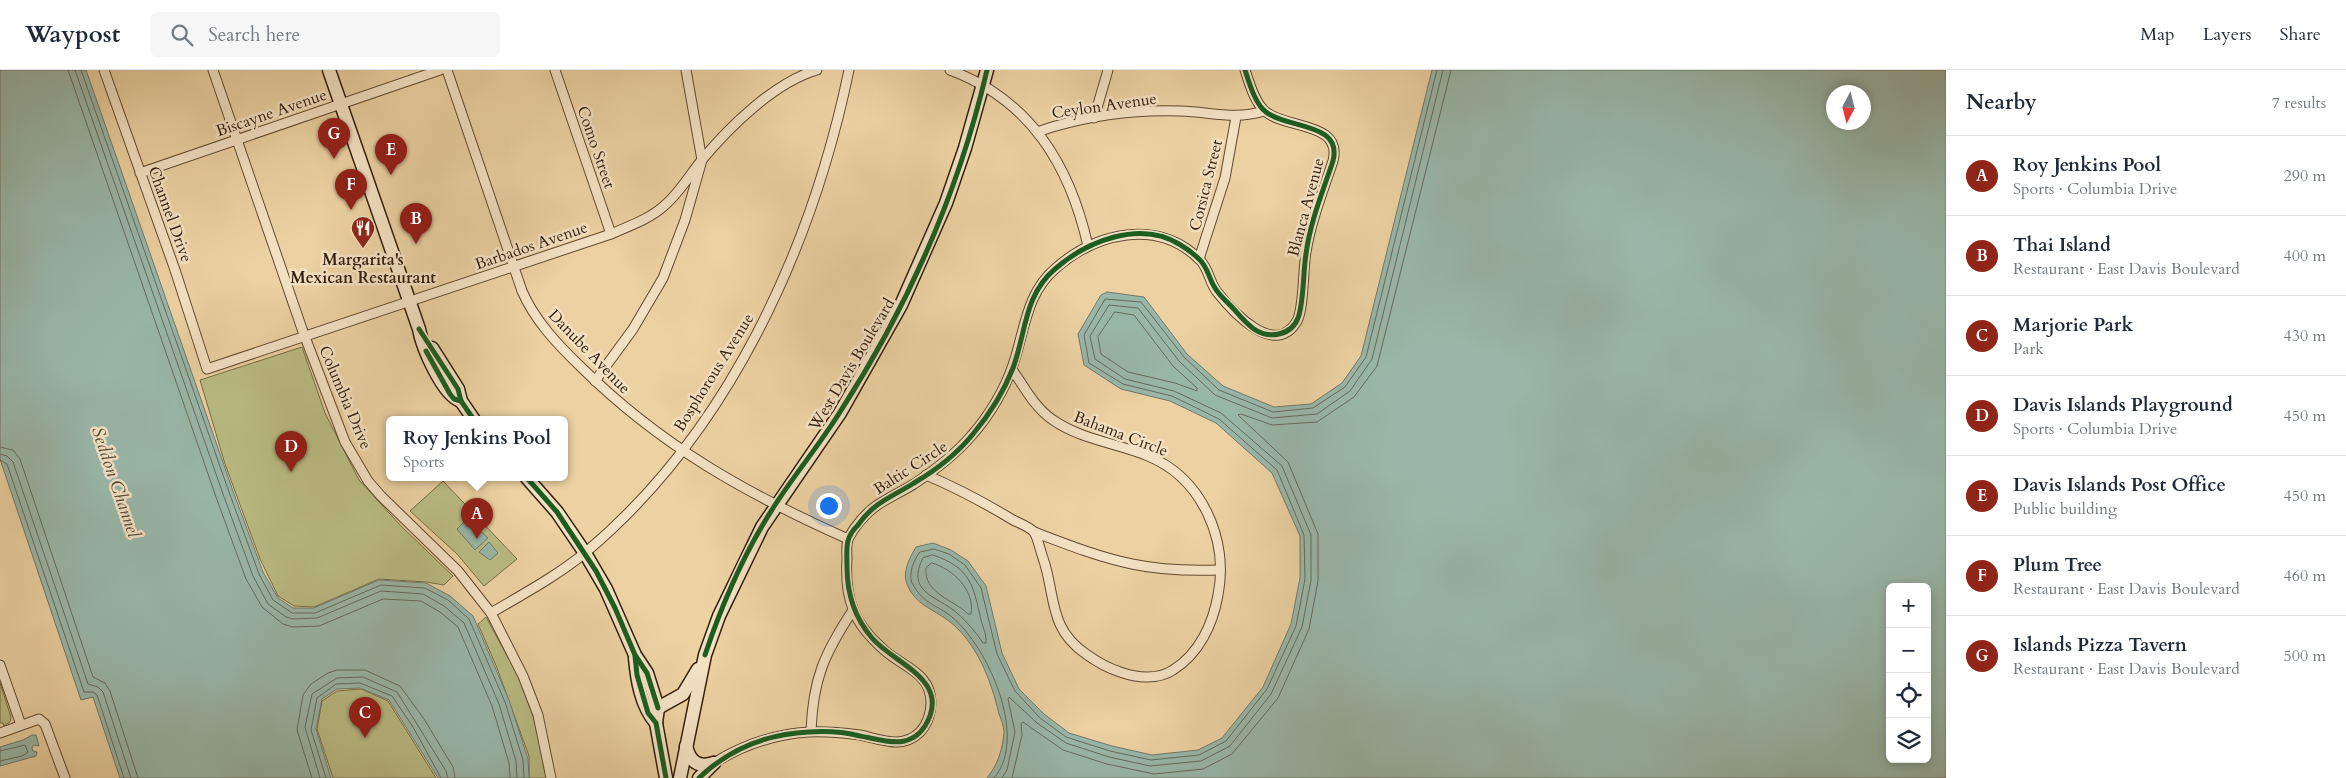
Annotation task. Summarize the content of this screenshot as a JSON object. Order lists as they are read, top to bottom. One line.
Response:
{"streets":{"street":["Ceylon Avenue","Biscayne Avenue","Como Street","Corsica Street","Blanca Avenue","Channel Drive","Barbados Avenue","Danube Avenue","West Davis Boulevard","Bosphorous Avenue","Columbia Drive","Bahama Circle","Baltic Circle"]},"crossings":[["Ceylon Avenue","Corsica Street"],["Ceylon Avenue","Blanca Avenue"],["Biscayne Avenue","Channel Drive"],["Biscayne Avenue","Columbia Drive"],["Como Street","Barbados Avenue"],["Corsica Street","Blanca Avenue"],["Corsica Street","Baltic Circle"],["Blanca Avenue","Baltic Circle"],["Channel Drive","Barbados Avenue"],["Barbados Avenue","Danube Avenue"],["Barbados Avenue","Columbia Drive"],["Danube Avenue","West Davis Boulevard"],["Danube Avenue","Bosphorous Avenue"],["Danube Avenue","Baltic Circle"],["Bosphorous Avenue","Columbia Drive"],["Bahama Circle","Baltic Circle"]],"water":["Seddon Channel"],"places":{"restaurant":["Margarita's Mexican Restaurant"]},"north":"bottom","page":{"header":"Waypost","search":"Search here","nav":["Map","Layers","Share"],"heading":["Nearby","7 results"],"pins":["G","E","F","B","D","A","C"],"list":[{"mark":"A","name":"Roy Jenkins Pool","note":"Sports · Columbia Drive","value":"290 m"},{"mark":"B","name":"Thai Island","note":"Restaurant · East Davis Boulevard","value":"400 m"},{"mark":"C","name":"Marjorie Park","note":"Park","value":"430 m"},{"mark":"D","name":"Davis Islands Playground","note":"Sports · Columbia Drive","value":"450 m"},{"mark":"E","name":"Davis Islands Post Office","note":"Public building","value":"450 m"},{"mark":"F","name":"Plum Tree","note":"Restaurant · East Davis Boulevard","value":"460 m"},{"mark":"G","name":"Islands Pizza Tavern","note":"Restaurant · East Davis Boulevard","value":"500 m"}],"popup":["Roy Jenkins Pool","Sports"],"map_buttons":["+","−"]}}
